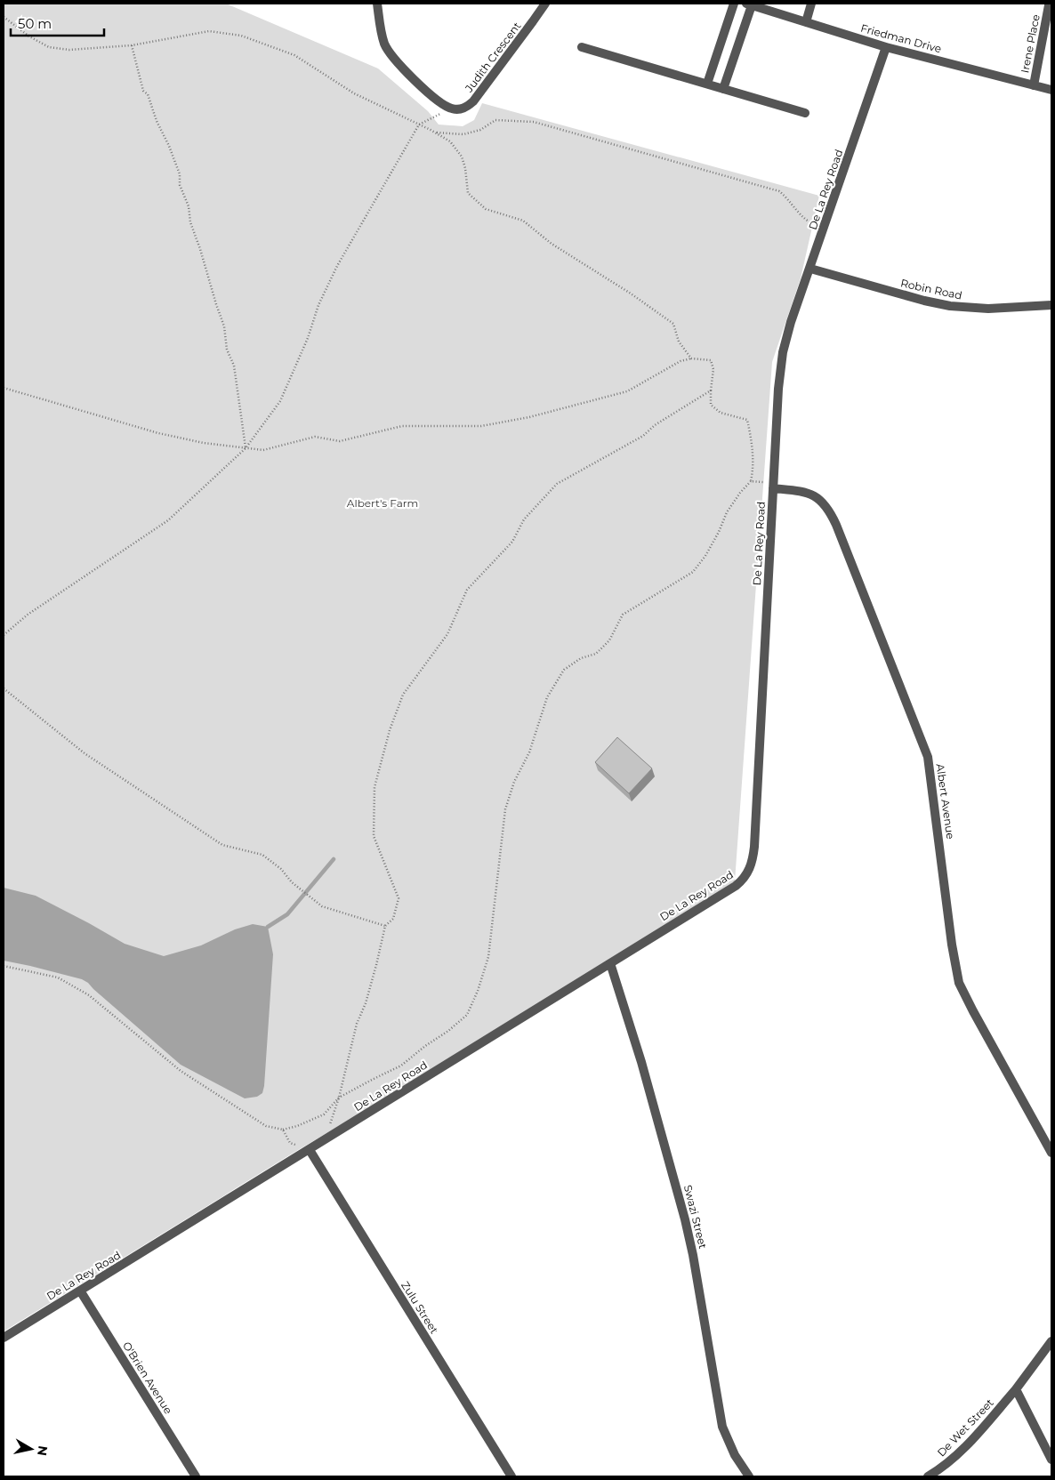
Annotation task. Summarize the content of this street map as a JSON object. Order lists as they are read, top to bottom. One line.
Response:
{"streets":{"street":["Friedman Drive","Irene Place","Judith Crescent","De La Rey Road","Robin Road","Albert Avenue","Swazi Street","Zulu Street","O'Brien Avenue","De Wet Street"]},"crossings":[["Friedman Drive","Irene Place"],["Friedman Drive","De La Rey Road"],["De La Rey Road","Robin Road"],["De La Rey Road","Albert Avenue"],["De La Rey Road","Swazi Street"],["De La Rey Road","Zulu Street"],["De La Rey Road","O'Brien Avenue"]],"parks":["Albert's Farm"],"scale_bar":"50 m","north":"right"}
